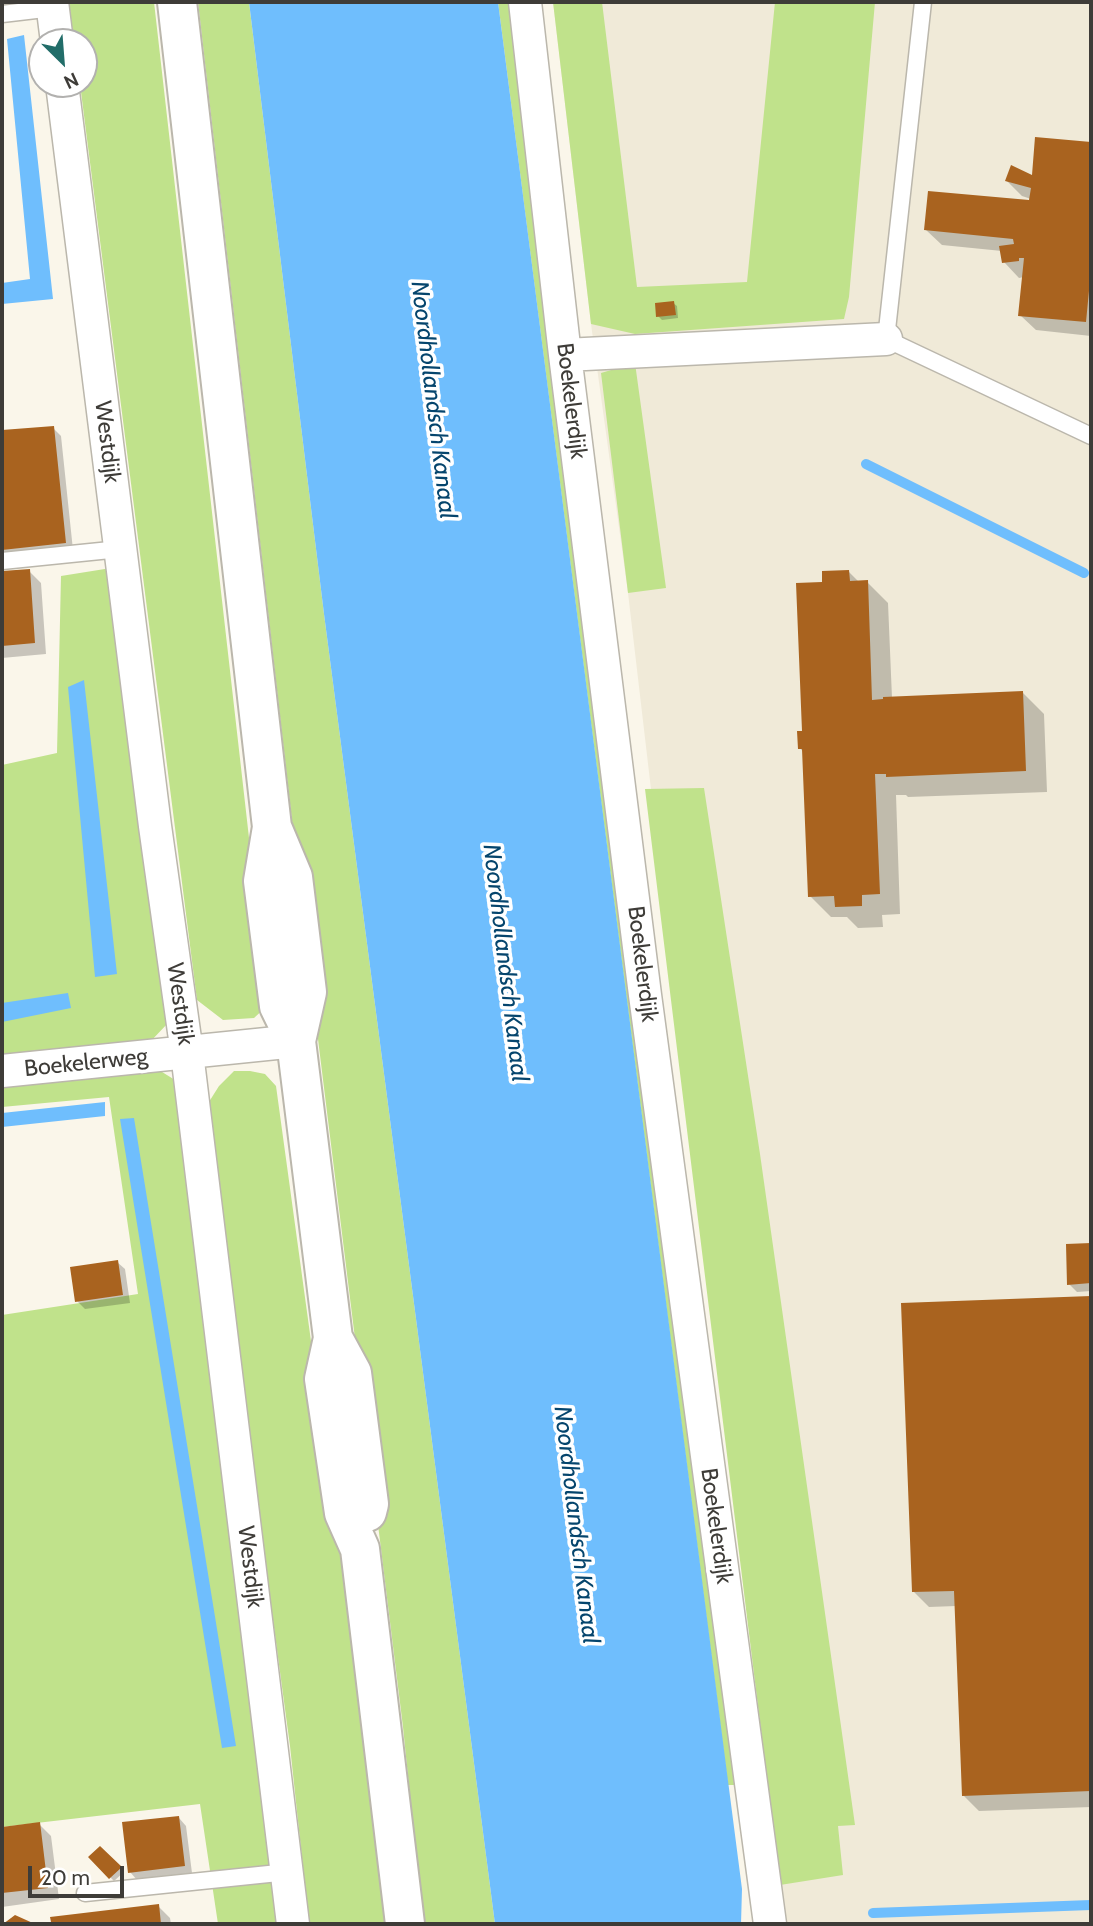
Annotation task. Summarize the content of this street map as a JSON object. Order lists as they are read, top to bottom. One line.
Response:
{"streets":{"street":["Boekelerdijk","Westdijk","Boekelerweg"]},"crossings":[["Westdijk","Boekelerweg"]],"water":["Noordhollandsch Kanaal"],"scale_bar":"20 m","north":"bottom right"}
